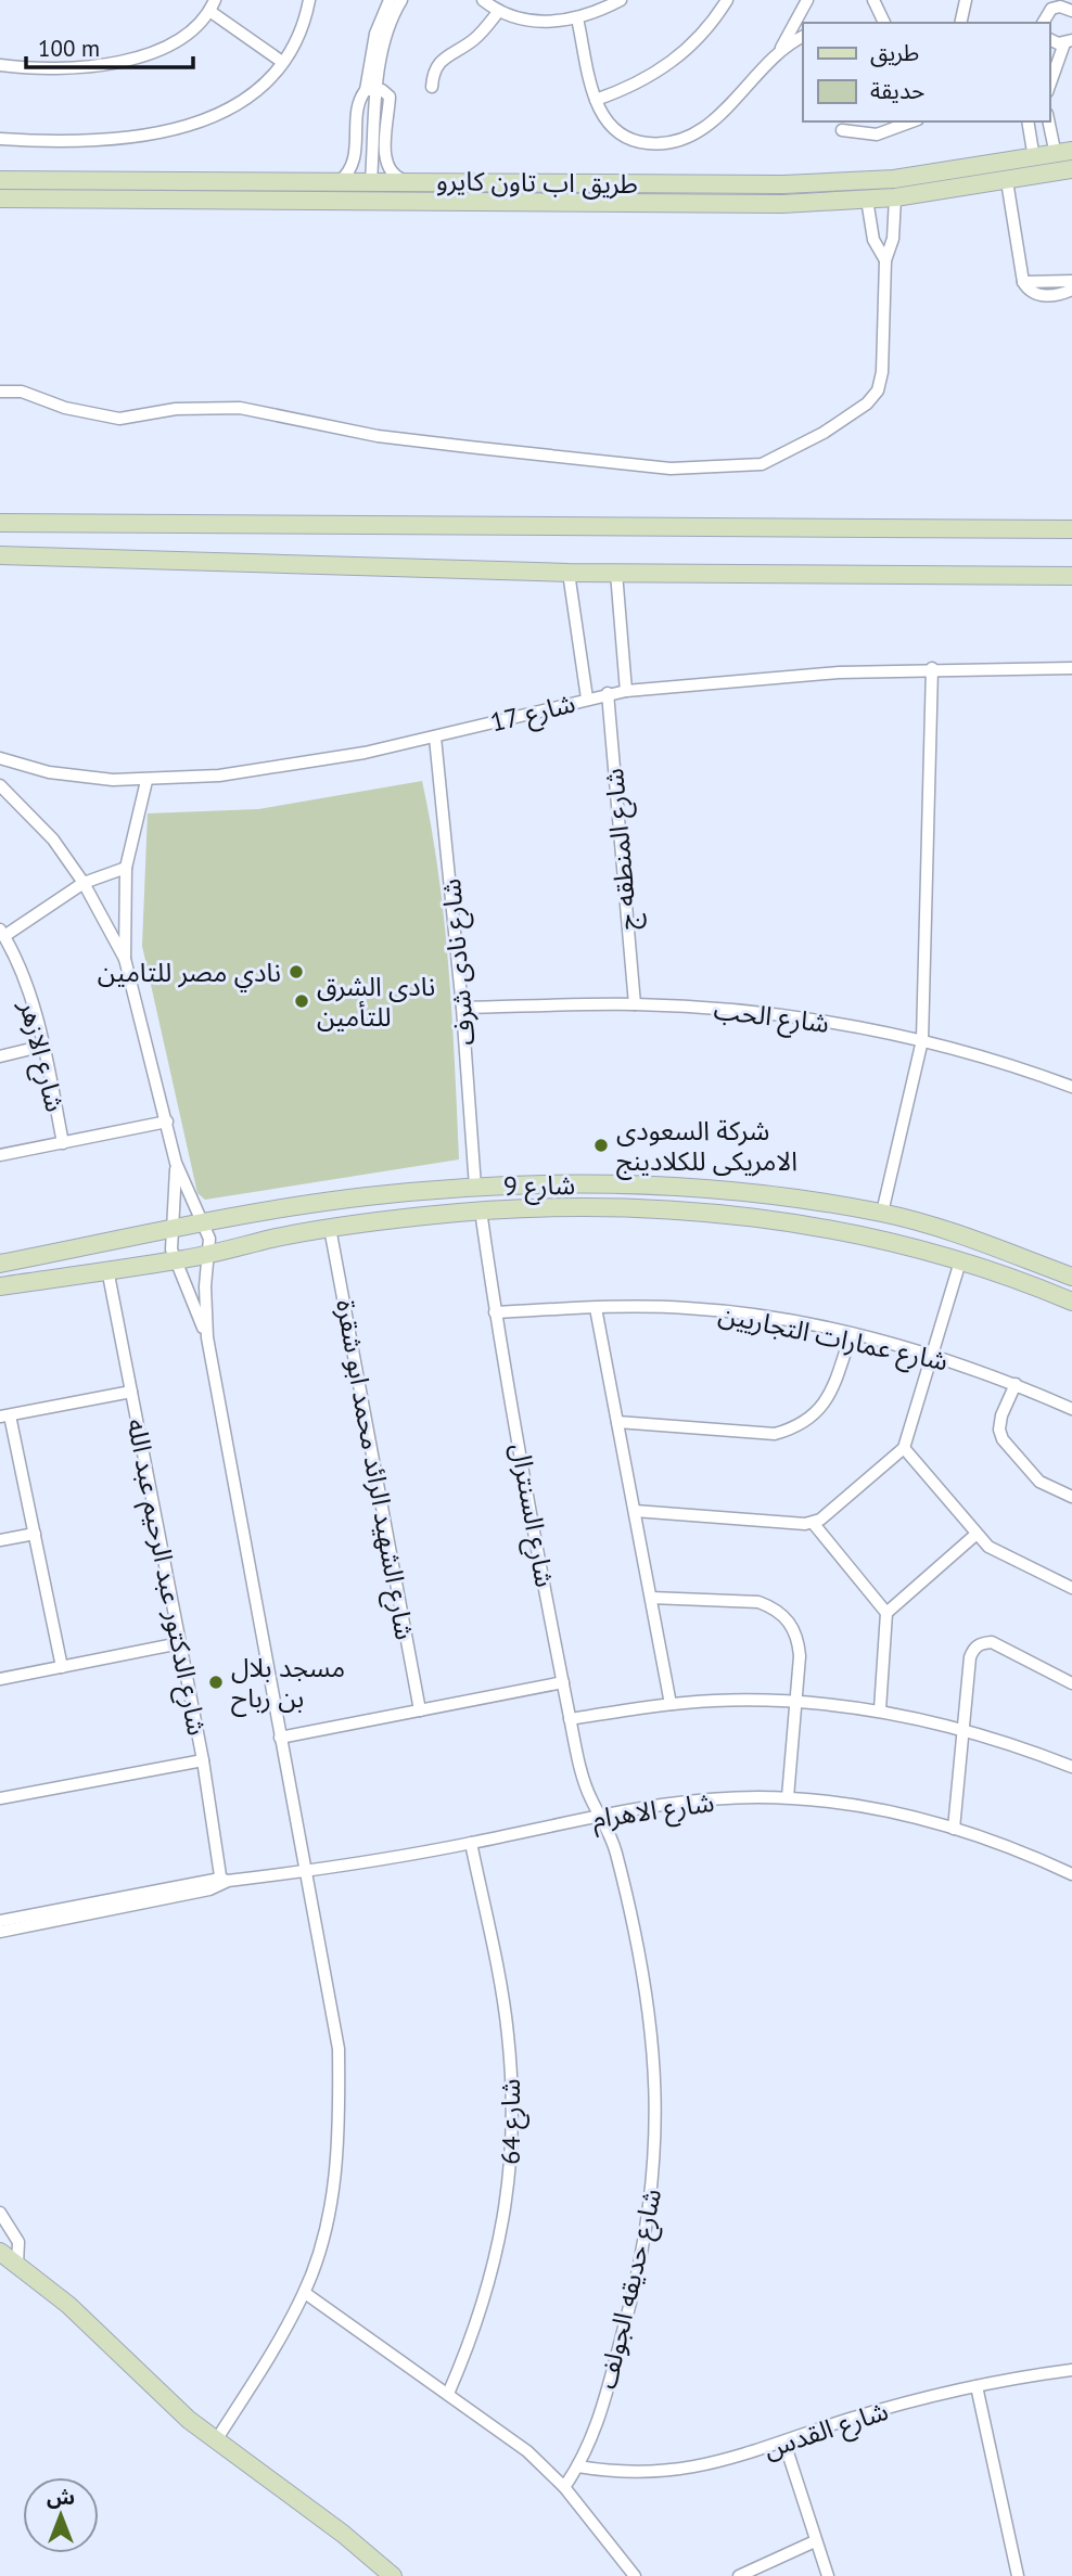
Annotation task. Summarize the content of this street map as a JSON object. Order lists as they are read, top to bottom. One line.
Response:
{"streets":{"main road":["طريق اب تاون كايرو","شارع 9"],"street":["شارع 17","شارع المنطقه ج","شارع نادى شرف","شارع الحب","شارع الازهر","شارع عمارات التجاريين","شارع الشهيد الرائد محمد ابو شقرة","شارع السنترال","شارع الدكتور عبد الرحيم عبد الله","شارع الاهرام","شارع 64","شارع حديقه الجولف","شارع القدس"]},"crossings":[["شارع 17","شارع المنطقه ج"],["شارع 17","شارع نادى شرف"],["شارع المنطقه ج","شارع الحب"],["شارع نادى شرف","شارع الحب"],["شارع نادى شرف","شارع 9"],["شارع 9","شارع الشهيد الرائد محمد ابو شقرة"],["شارع 9","شارع السنترال"],["شارع 9","شارع الدكتور عبد الرحيم عبد الله"],["شارع عمارات التجاريين","شارع السنترال"],["شارع السنترال","شارع الاهرام"],["شارع السنترال","شارع حديقه الجولف"],["شارع الدكتور عبد الرحيم عبد الله","شارع الاهرام"],["شارع الاهرام","شارع 64"],["شارع الاهرام","شارع حديقه الجولف"],["شارع حديقه الجولف","شارع القدس"]],"places":["نادي مصر للتامين","نادى الشرق للتأمين","شركة السعودى الامريكى للكلادينج","مسجد بلال بن رباح"],"legend":["طريق","حديقة"],"scale_bar":"100 m","north":"top"}
